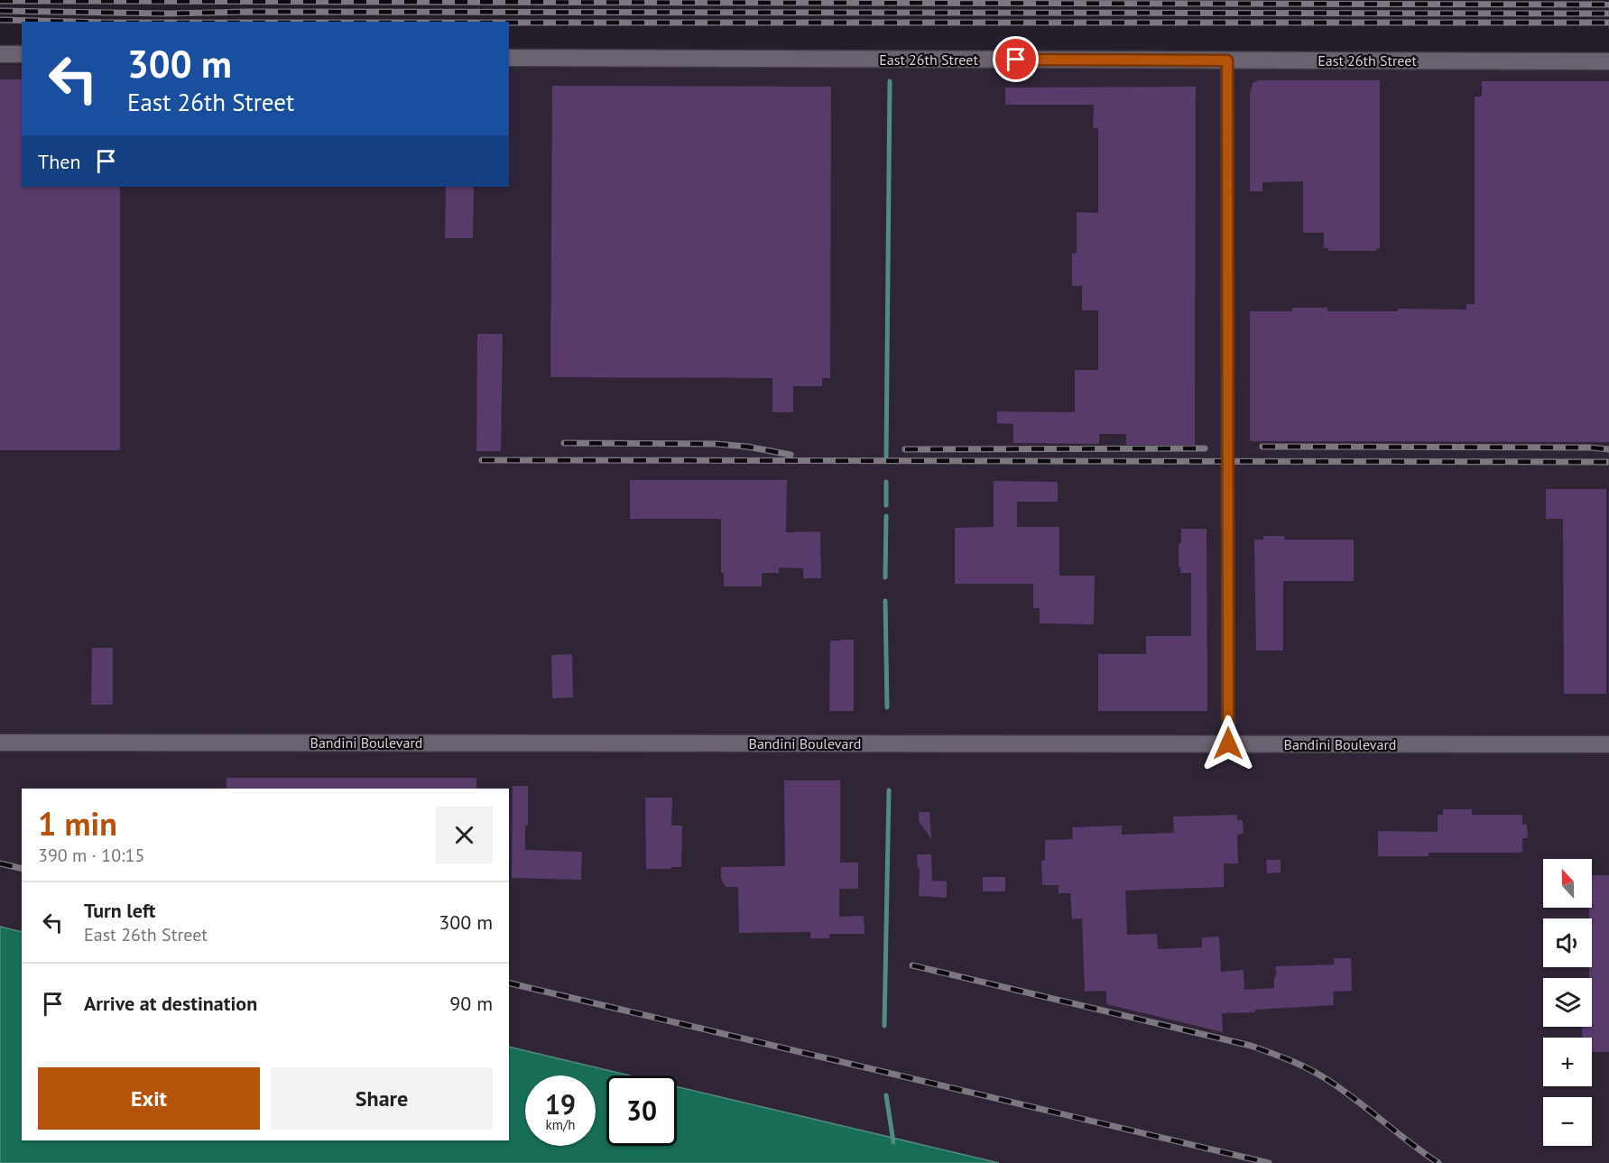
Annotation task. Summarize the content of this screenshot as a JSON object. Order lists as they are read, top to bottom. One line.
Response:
{"streets":{"main road":["East 26th Street","Bandini Boulevard"]},"north":"top","page":{"turn":["300 m","East 26th Street"],"then":"Then","heading":["1 min","390 m · 10:15"],"map_buttons":["+","−"],"list":[{"name":"Turn left","note":"East 26th Street","value":"300 m"},{"name":"Arrive at destination","value":"90 m"}],"buttons":["Exit","Share"],"speed":"19 km/h","limit":"30"}}
